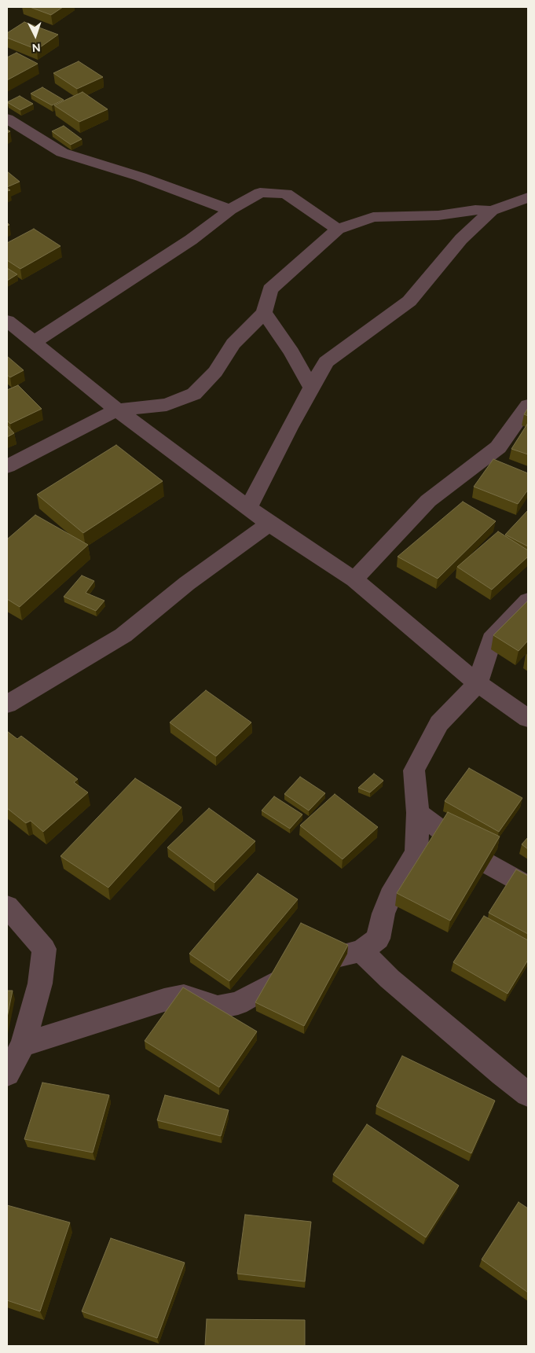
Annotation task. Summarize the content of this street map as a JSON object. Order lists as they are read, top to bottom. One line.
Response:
{"north":"bottom"}
